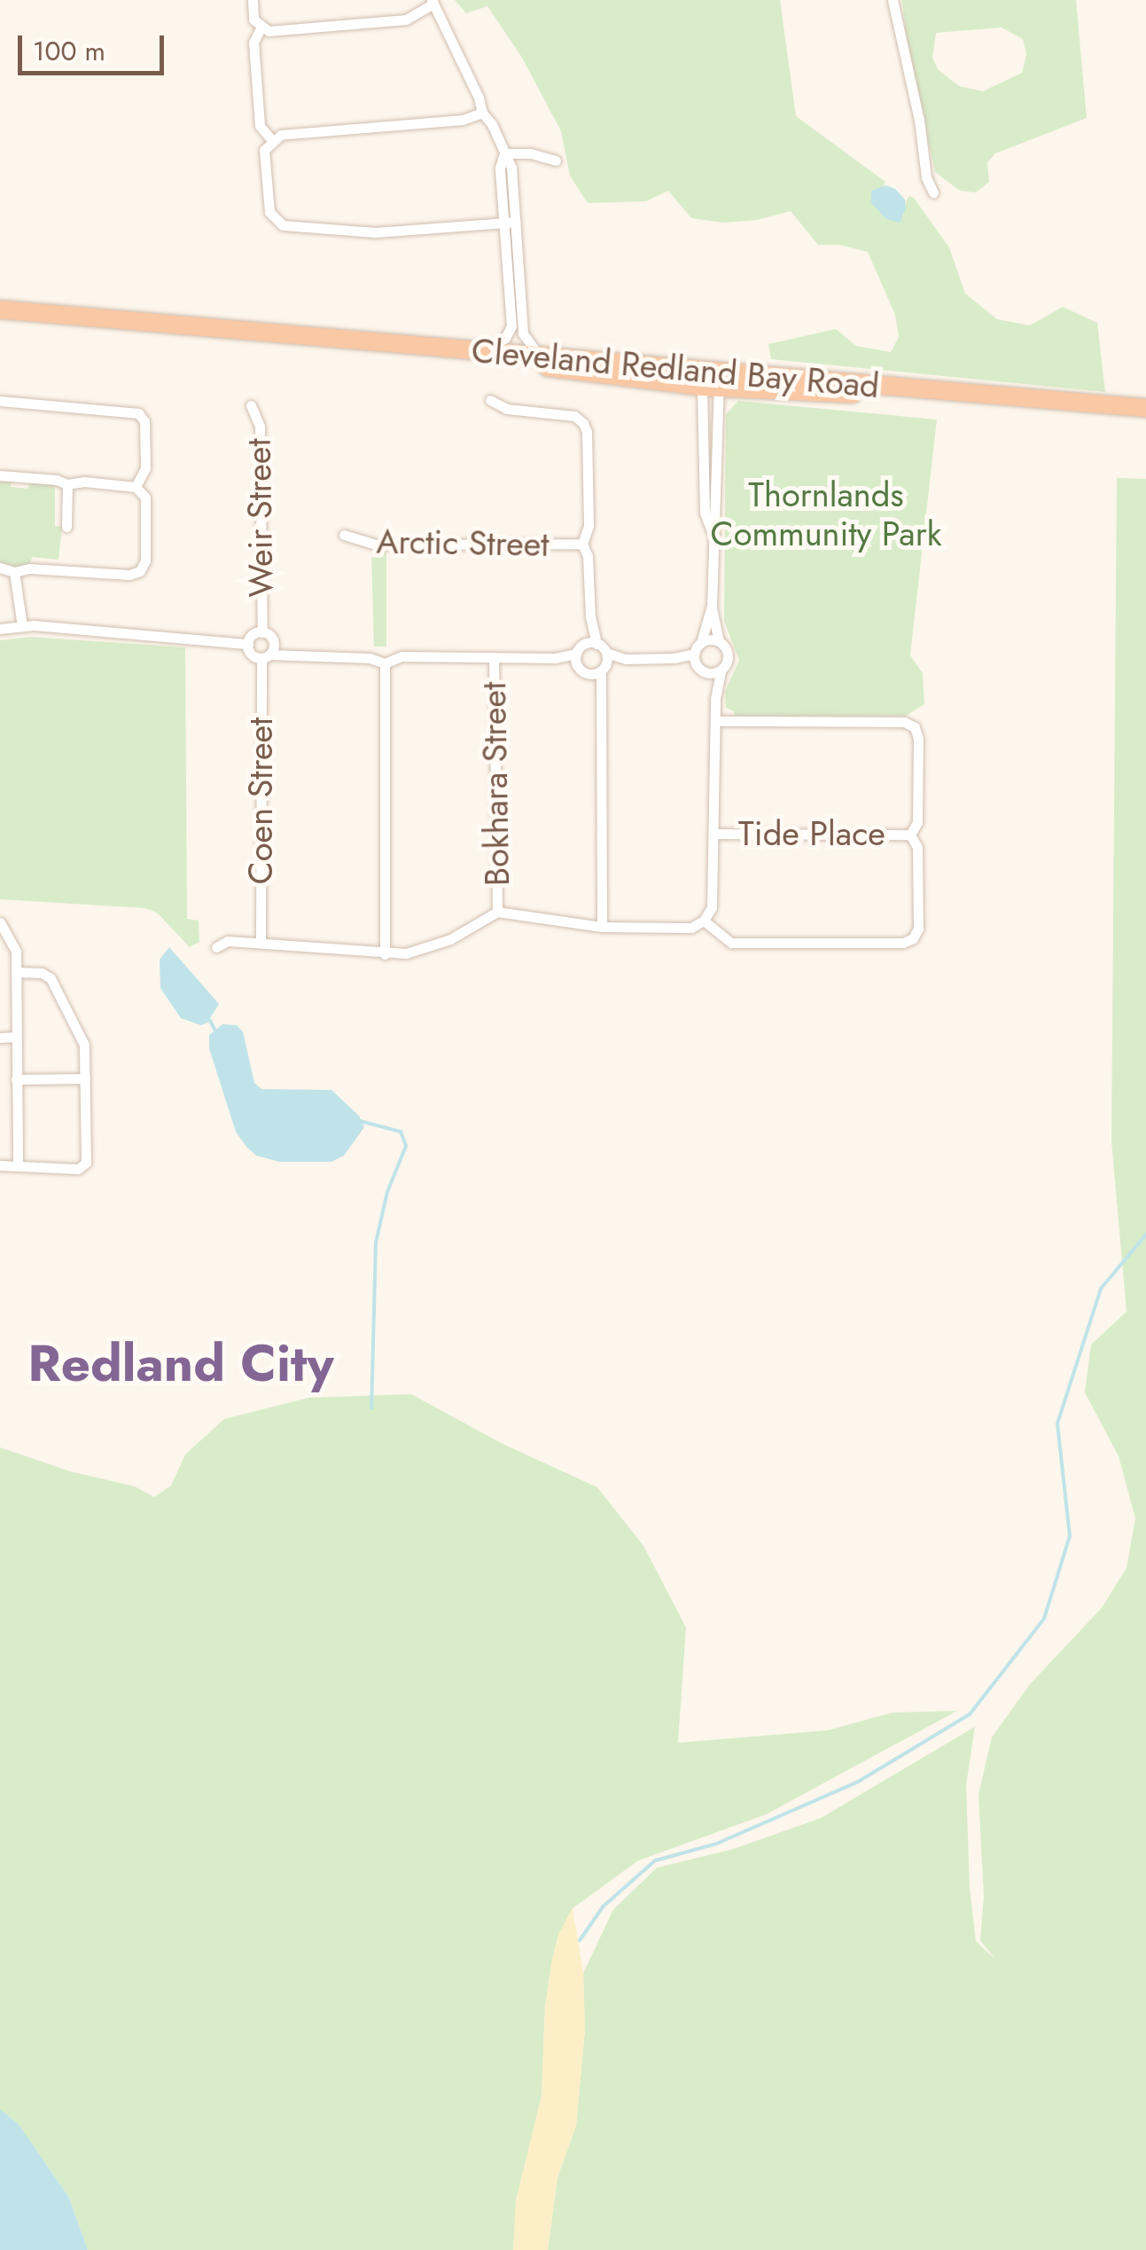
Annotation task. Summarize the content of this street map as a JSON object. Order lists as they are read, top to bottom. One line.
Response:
{"streets":{"highway":["Cleveland Redland Bay Road"],"street":["Weir Street","Arctic Street","Bokhara Street","Coen Street","Tide Place"]},"crossings":[["Weir Street","Coen Street"]],"districts":["Redland City"],"parks":["Thornlands Community Park"],"scale_bar":"100 m"}
